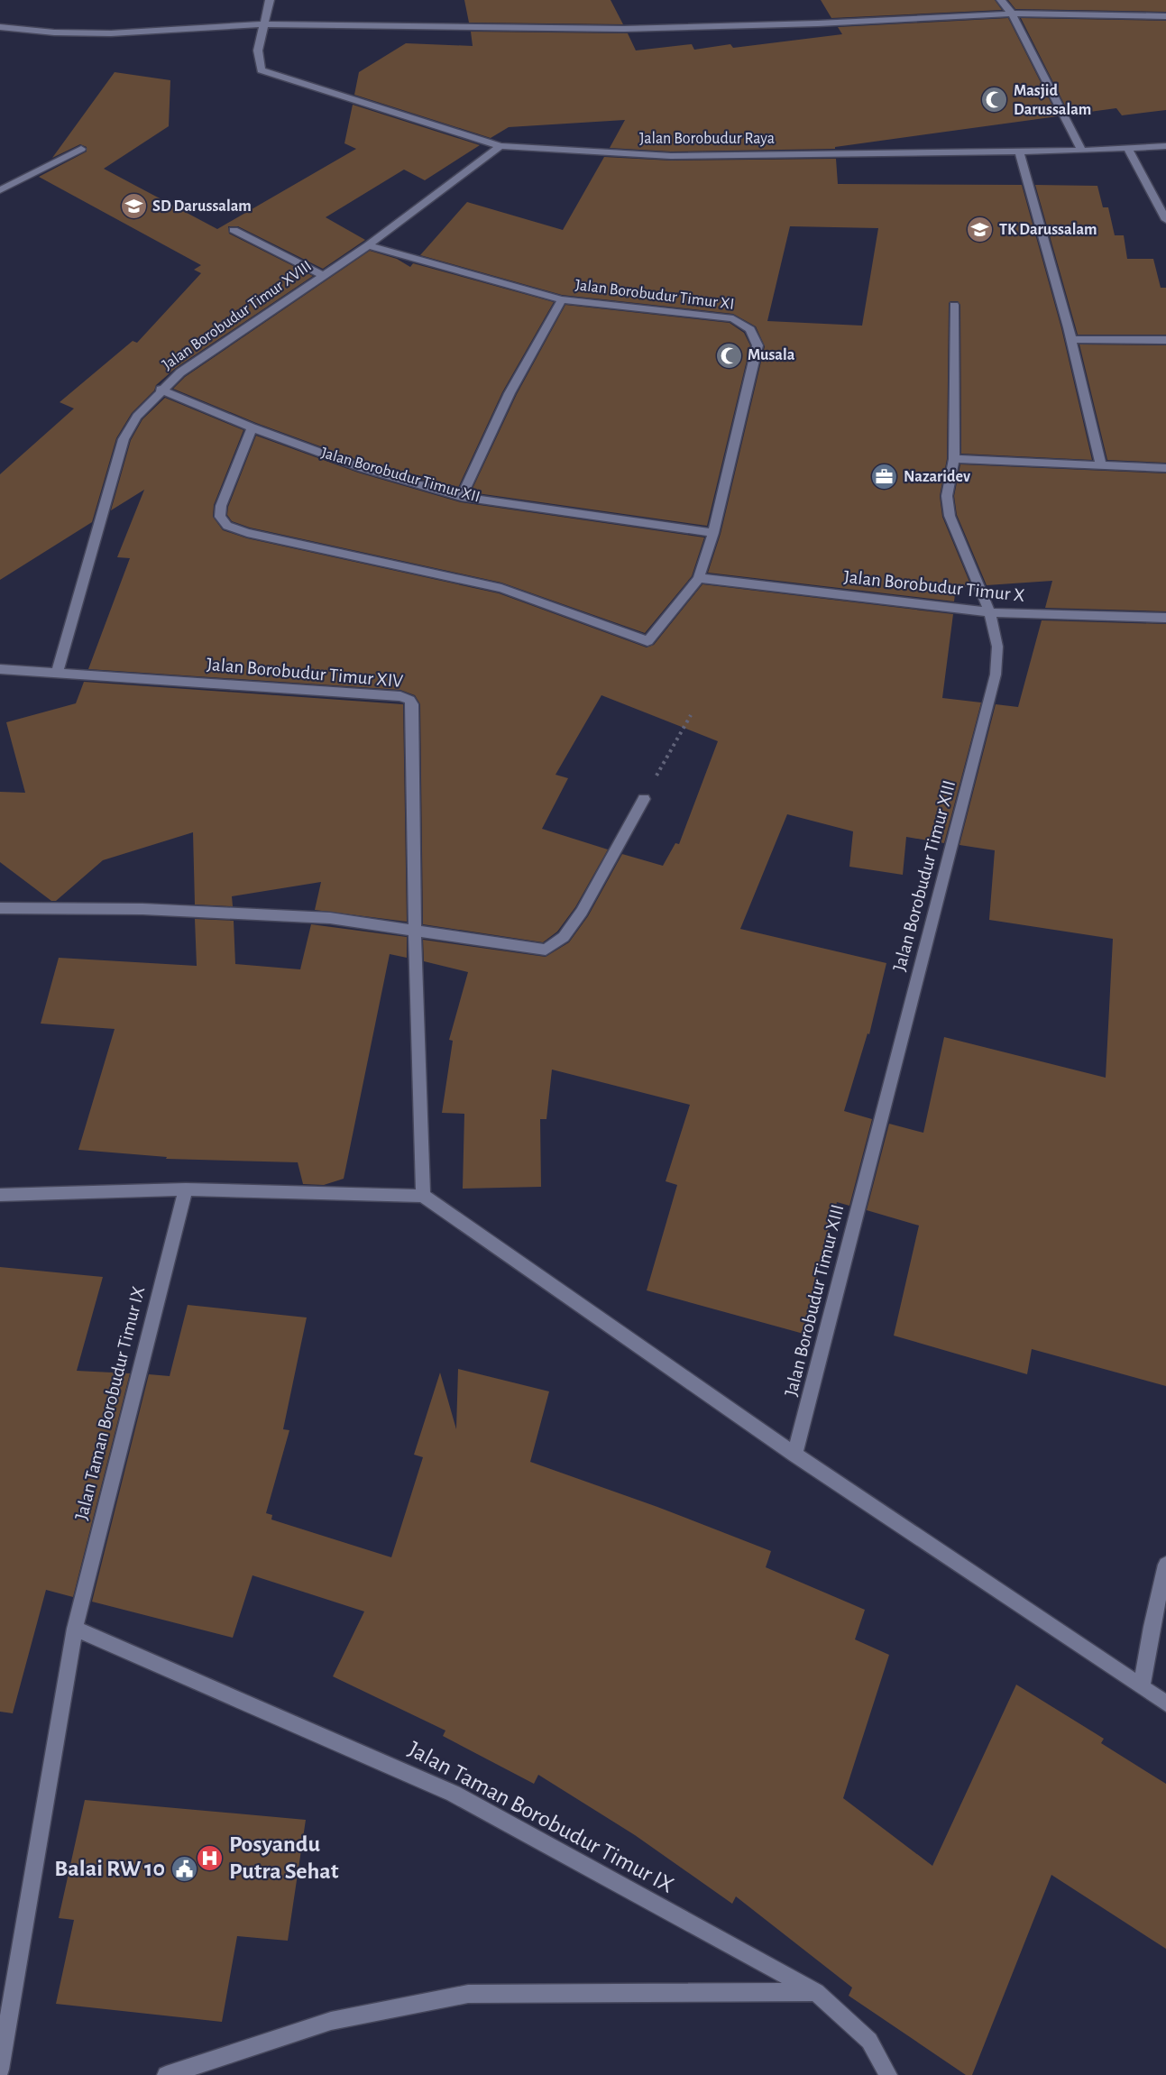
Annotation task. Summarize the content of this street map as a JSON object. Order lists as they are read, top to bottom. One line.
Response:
{"streets":{"street":["Jalan Borobudur Raya","Jalan Borobudur Timur XI","Jalan Borobudur Timur XVIII","Jalan Borobudur Timur XII","Jalan Borobudur Timur X","Jalan Borobudur Timur XIV","Jalan Borobudur Timur XIII","Jalan Taman Borobudur Timur IX"]},"crossings":[["Jalan Borobudur Raya","Jalan Borobudur Timur XVIII"],["Jalan Borobudur Timur XI","Jalan Borobudur Timur XVIII"],["Jalan Borobudur Timur XI","Jalan Borobudur Timur XII"],["Jalan Borobudur Timur XI","Jalan Borobudur Timur X"],["Jalan Borobudur Timur XVIII","Jalan Borobudur Timur XII"],["Jalan Borobudur Timur XVIII","Jalan Borobudur Timur XIV"],["Jalan Borobudur Timur X","Jalan Borobudur Timur XIII"]],"places":{"mosque":["Masjid Darussalam","Musala"],"school or university":["SD Darussalam","TK Darussalam"],"office":["Nazaridev"],"hospital":["Posyandu Putra Sehat"],"public building":["Balai RW 10"]}}
